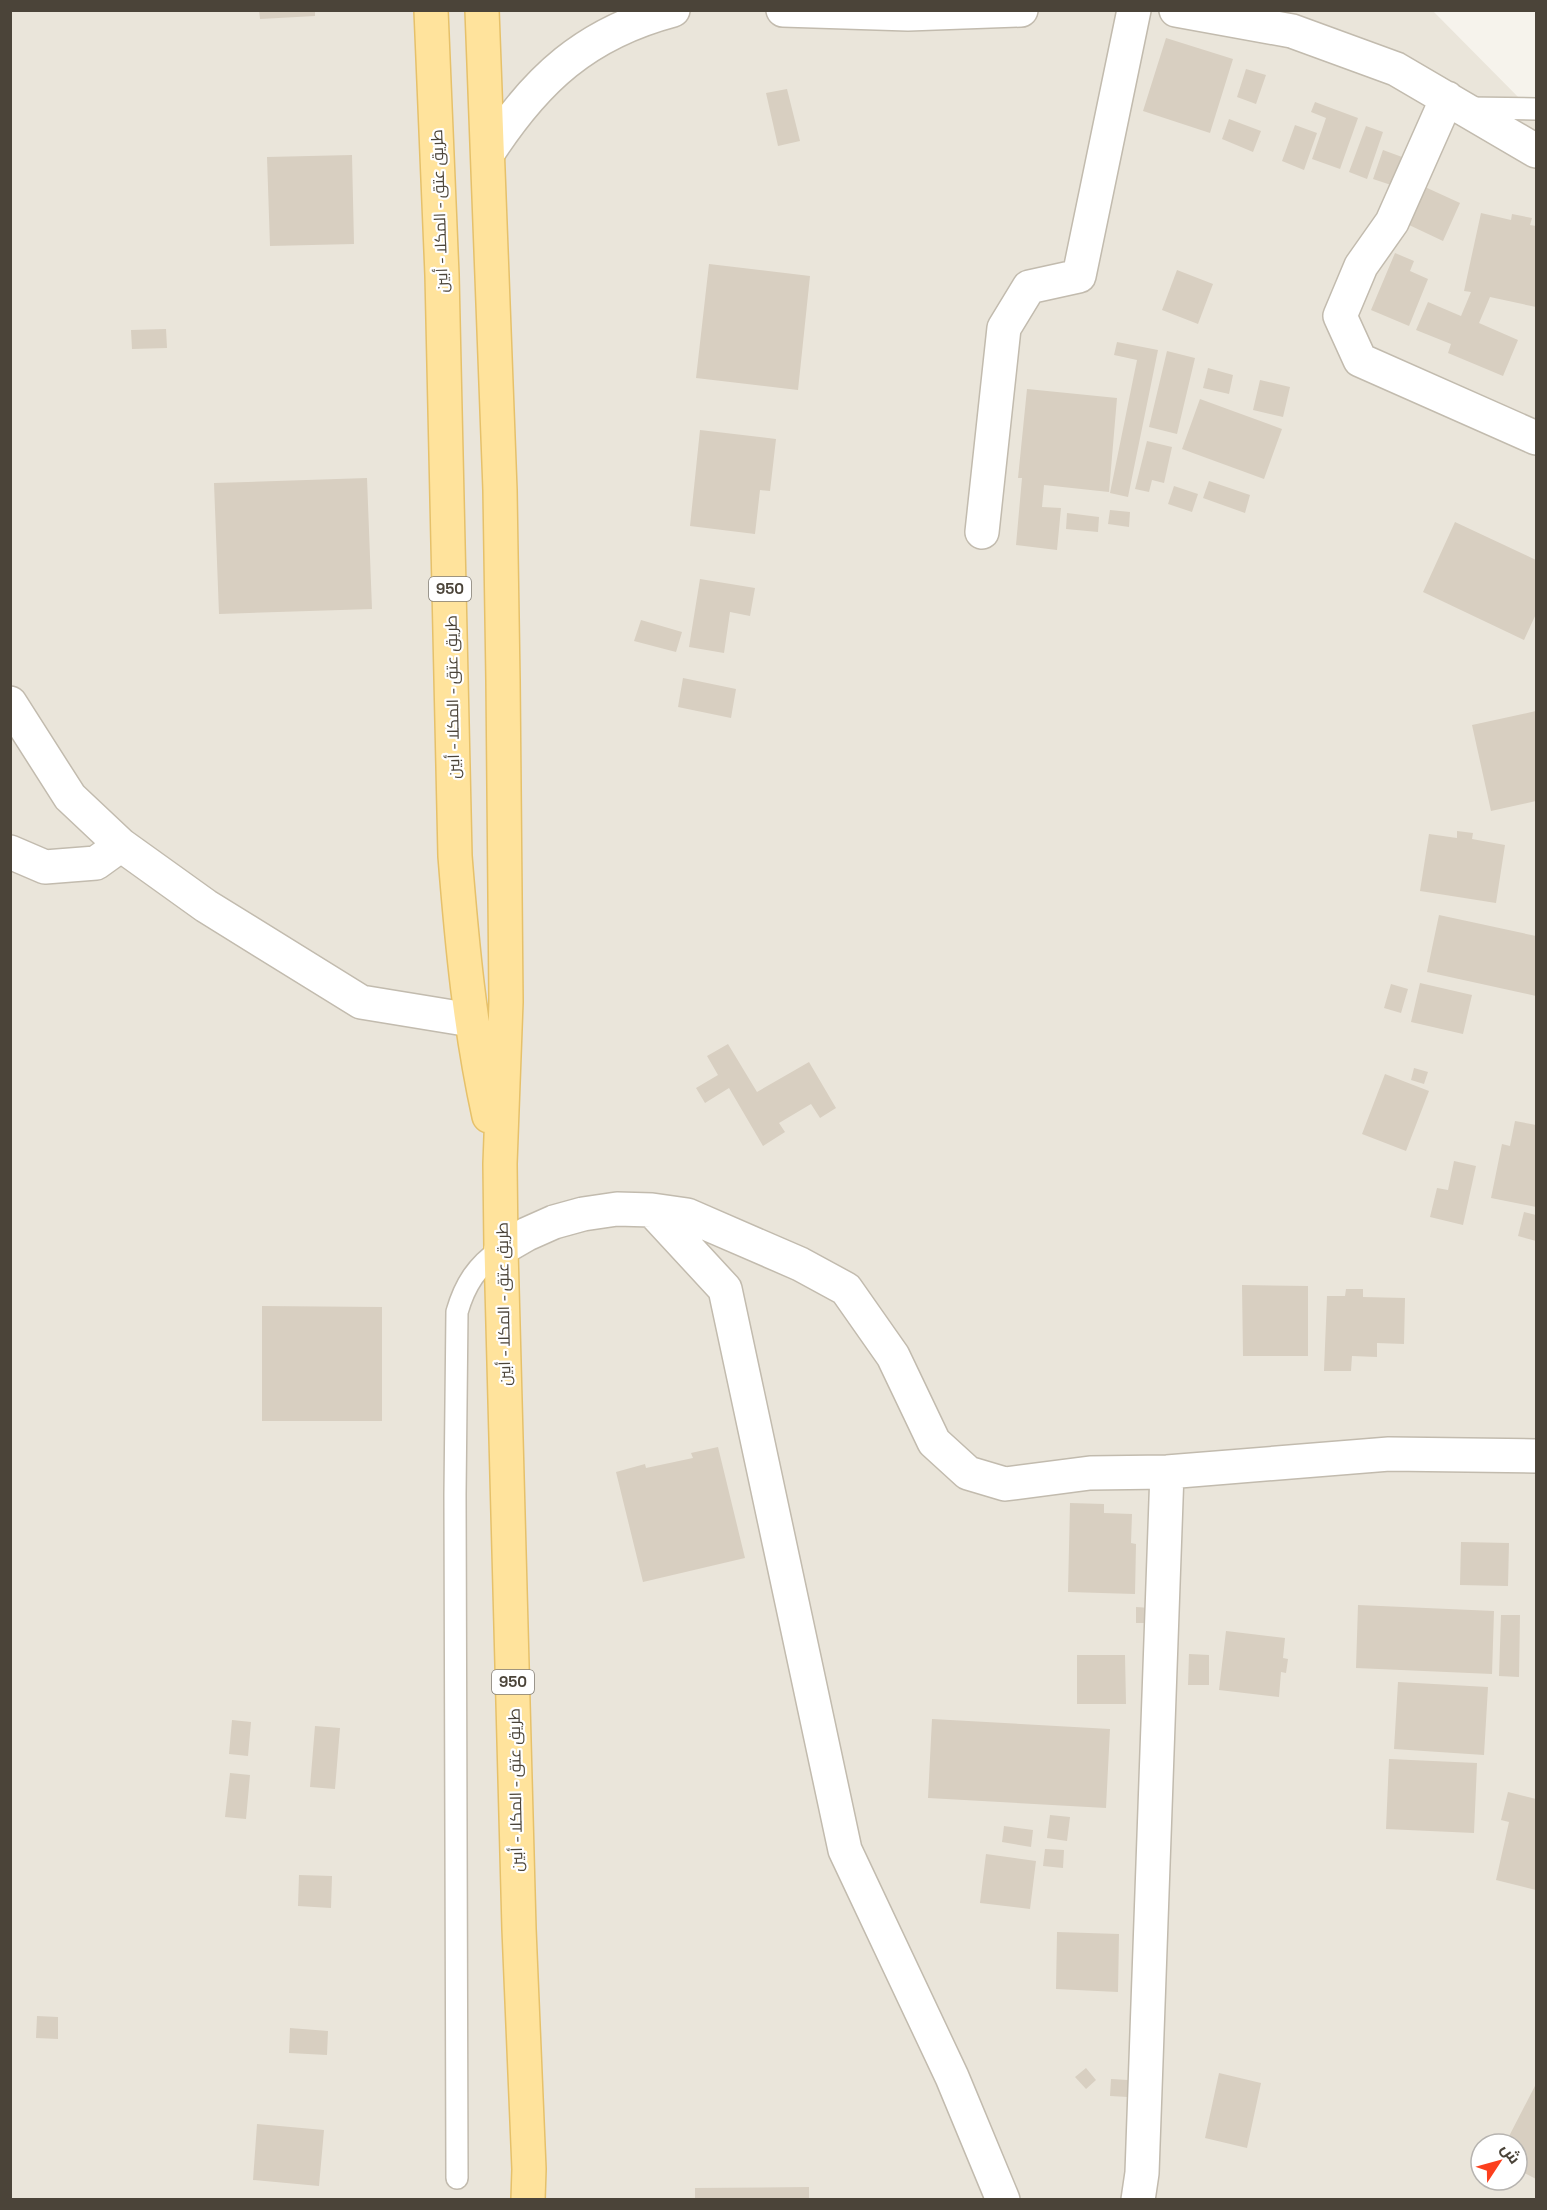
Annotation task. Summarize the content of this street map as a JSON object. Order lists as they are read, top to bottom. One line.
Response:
{"streets":{"main road":["طريق عتق - المكلا - أبين","950"]},"north":"top right"}
